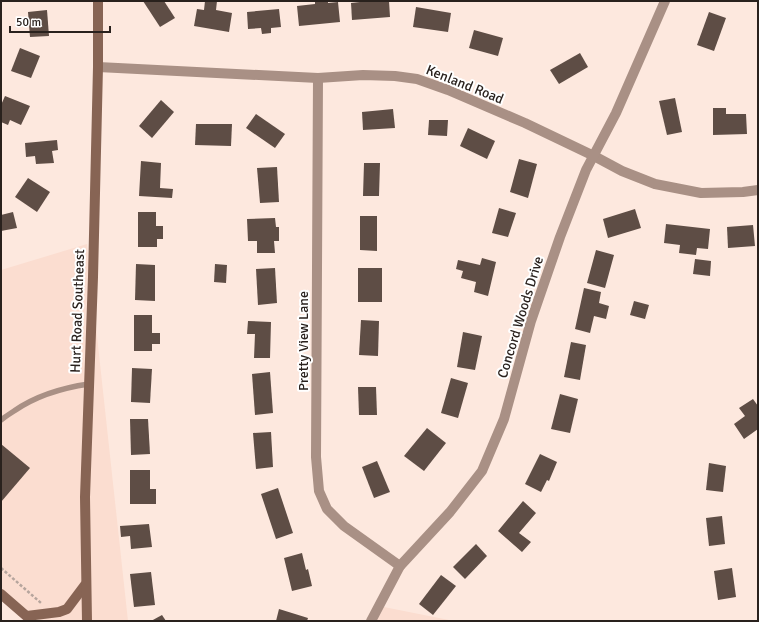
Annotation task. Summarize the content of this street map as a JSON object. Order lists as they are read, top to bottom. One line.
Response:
{"streets":{"street":["Kenland Road","Hurt Road Southeast","Concord Woods Drive","Pretty View Lane"]},"crossings":[["Kenland Road","Hurt Road Southeast"],["Kenland Road","Concord Woods Drive"],["Kenland Road","Pretty View Lane"],["Concord Woods Drive","Pretty View Lane"]],"scale_bar":"50 m"}
